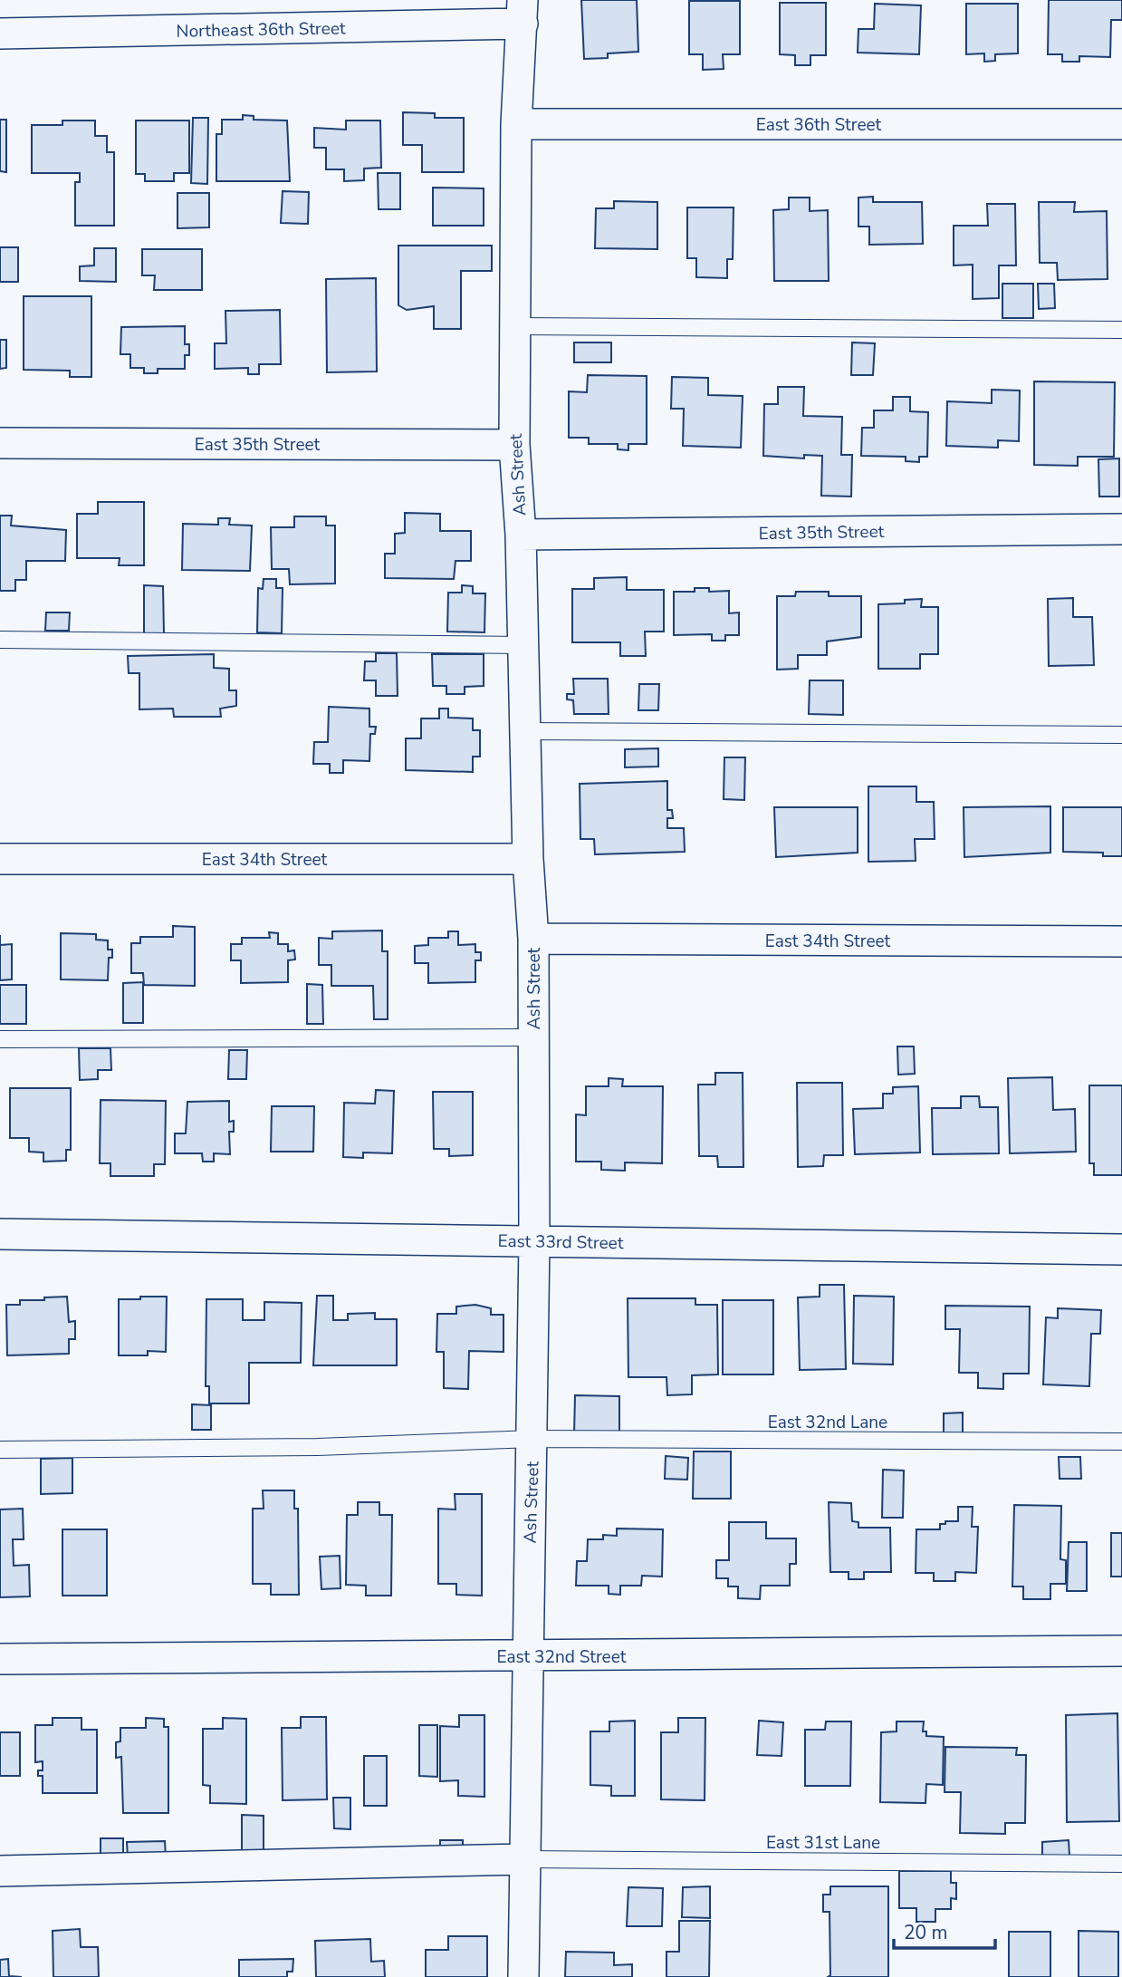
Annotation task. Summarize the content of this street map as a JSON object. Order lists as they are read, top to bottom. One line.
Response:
{"streets":{"street":["Northeast 36th Street","East 36th Street","East 35th Street","Ash Street","East 34th Street","East 33rd Street","East 32nd Street"],"lane":["East 32nd Lane","East 31st Lane"]},"crossings":[["Northeast 36th Street","Ash Street"],["East 36th Street","Ash Street"],["East 35th Street","Ash Street"],["Ash Street","East 34th Street"],["Ash Street","East 33rd Street"],["Ash Street","East 32nd Lane"],["Ash Street","East 32nd Street"],["Ash Street","East 31st Lane"]],"scale_bar":"20 m"}
